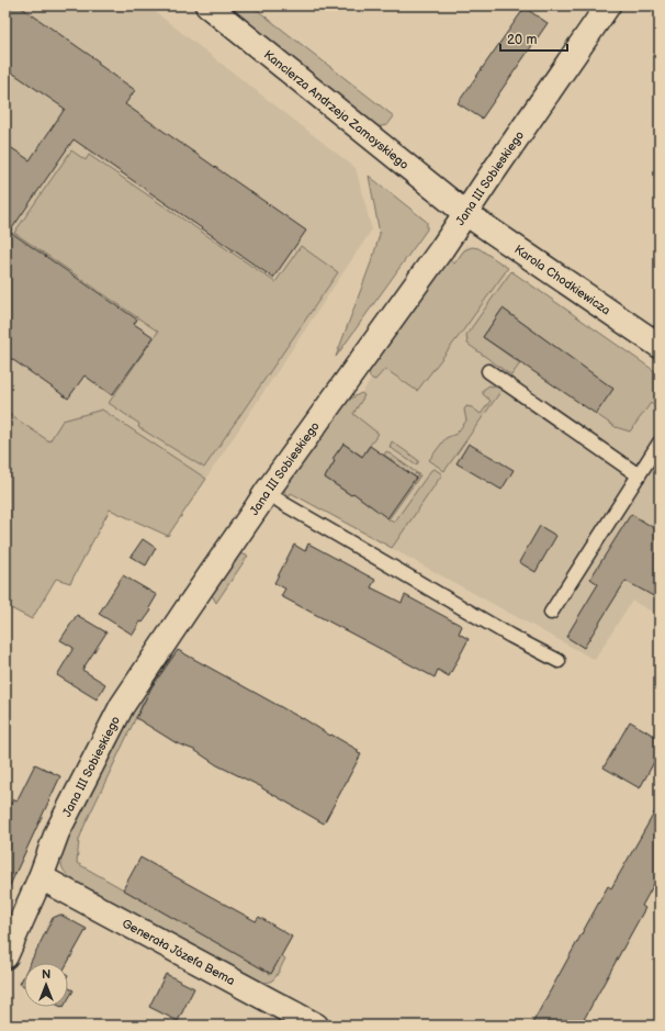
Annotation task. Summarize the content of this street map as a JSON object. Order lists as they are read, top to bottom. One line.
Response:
{"streets":{"street":["Kanclerza Andrzeja Zamoyskiego","Jana III Sobieskiego","Karola Chodkiewicza","Generała Józefa Bema"]},"crossings":[["Kanclerza Andrzeja Zamoyskiego","Jana III Sobieskiego"],["Kanclerza Andrzeja Zamoyskiego","Karola Chodkiewicza"],["Jana III Sobieskiego","Karola Chodkiewicza"],["Jana III Sobieskiego","Generała Józefa Bema"]],"scale_bar":"20 m","north":"top"}
